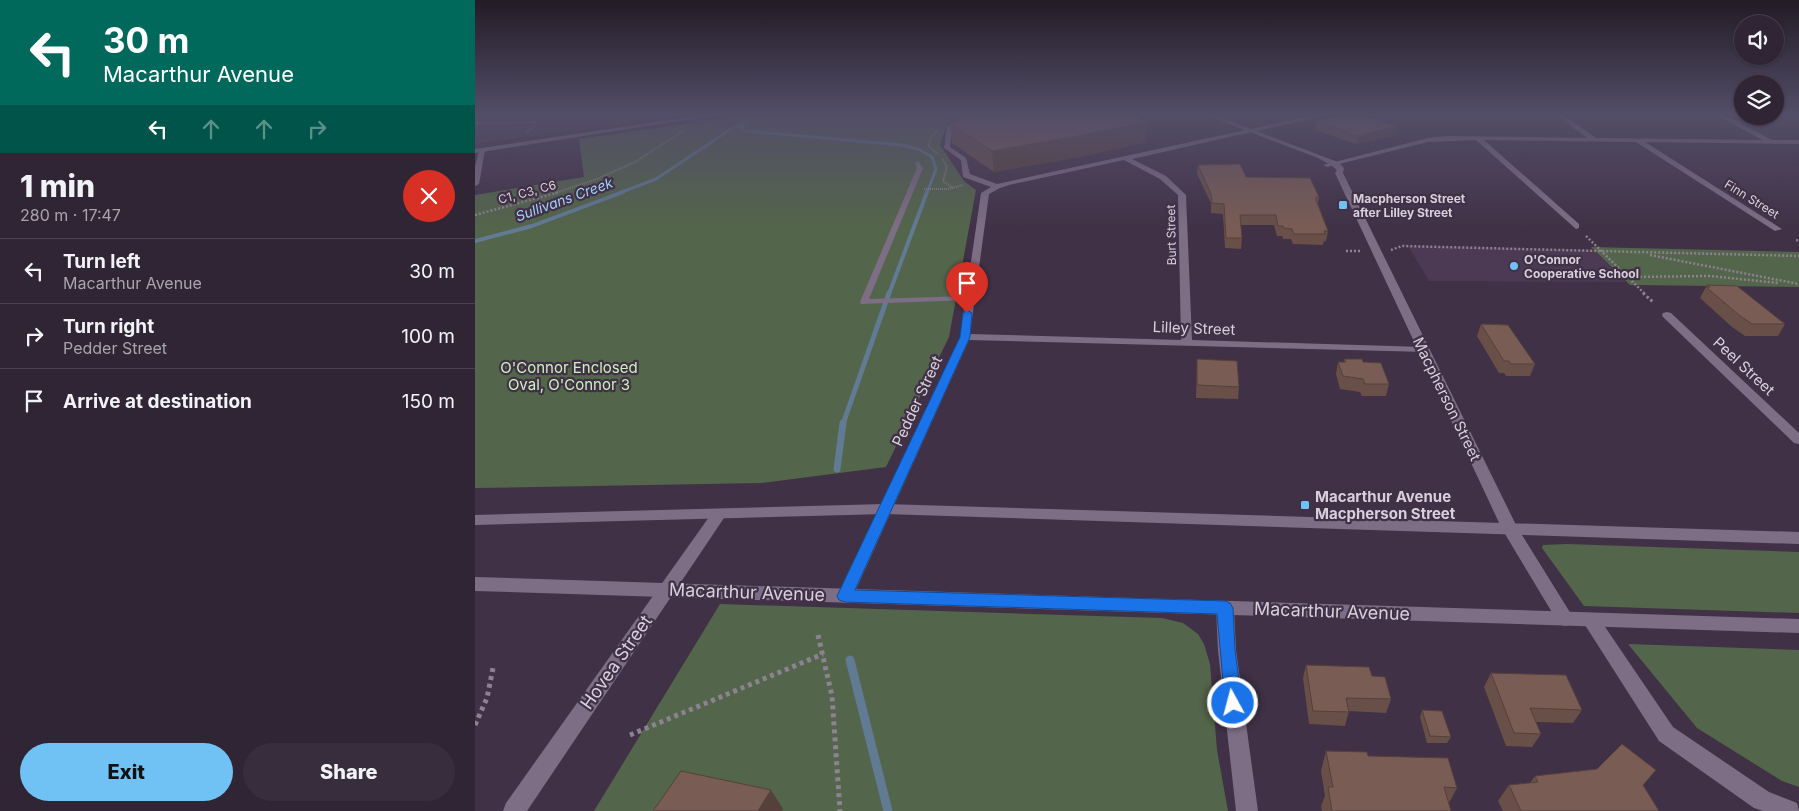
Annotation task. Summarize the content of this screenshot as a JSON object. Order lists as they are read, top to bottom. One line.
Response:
{"streets":{"street":["Finn Street","Burt Street","Lilley Street","Peel Street","Macpherson Street","Pedder Street","Macarthur Avenue","Hovea Street"],"path":["C1, C3, C6"]},"crossings":[["Burt Street","Lilley Street"],["Lilley Street","Macpherson Street"],["Lilley Street","Pedder Street"],["Macpherson Street","Macarthur Avenue"],["Pedder Street","Macarthur Avenue"],["Macarthur Avenue","Hovea Street"]],"water":["Sullivans Creek"],"parks":["O'Connor Enclosed Oval, O'Connor 3"],"places":{"transit":["Macpherson Street after Lilley Street","Macarthur Avenue Macpherson Street"],"other":["O'Connor Cooperative School"]},"page":{"turn":["30 m","Macarthur Avenue"],"heading":["1 min","280 m · 17:47"],"list":[{"name":"Turn left","note":"Macarthur Avenue","value":"30 m"},{"name":"Turn right","note":"Pedder Street","value":"100 m"},{"name":"Arrive at destination","value":"150 m"}],"buttons":["Exit","Share"]}}
